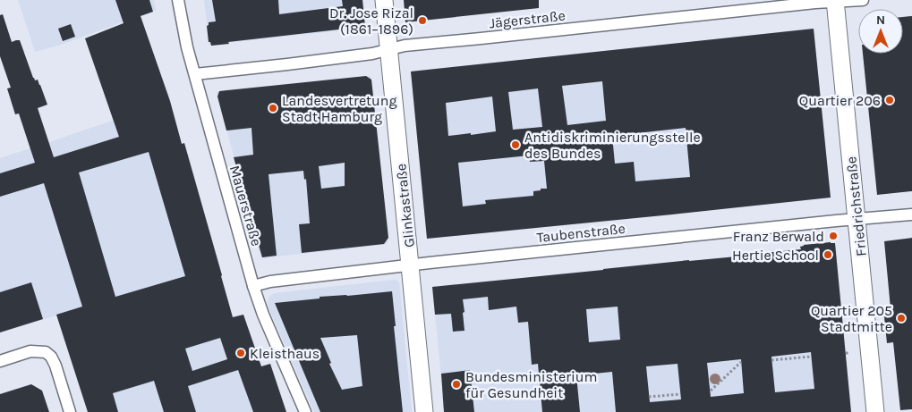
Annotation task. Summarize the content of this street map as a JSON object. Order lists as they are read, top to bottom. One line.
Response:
{"streets":{"street":["Jägerstraße","Mauerstraße","Glinkastraße","Friedrichstraße","Taubenstraße"]},"crossings":[["Jägerstraße","Mauerstraße"],["Jägerstraße","Glinkastraße"],["Jägerstraße","Friedrichstraße"],["Mauerstraße","Taubenstraße"],["Glinkastraße","Taubenstraße"],["Friedrichstraße","Taubenstraße"]],"places":["Dr. Jose Rizal (1861–1896)","Quartier 206","Landesvertretung Stadt Hamburg","Antidiskriminierungsstelle des Bundes","Franz Berwald","Hertie School","Quartier 205 Stadtmitte","Kleisthaus","Bundesministerium für Gesundheit"],"north":"top"}
